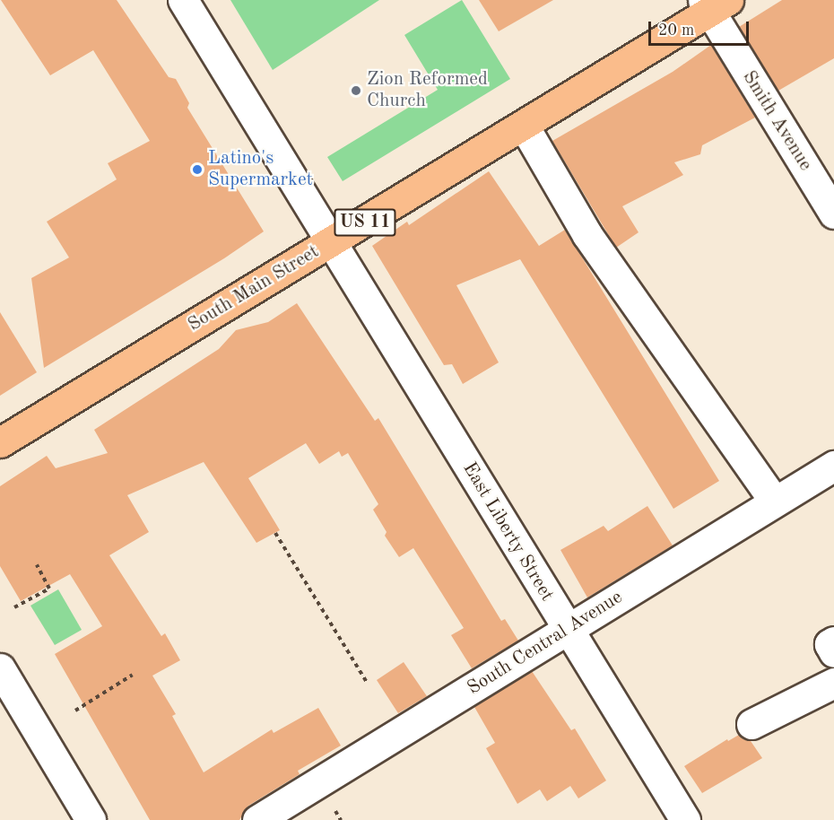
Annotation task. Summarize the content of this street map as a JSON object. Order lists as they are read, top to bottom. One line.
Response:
{"streets":{"main road":["US 11","South Main Street"],"street":["Smith Avenue","East Liberty Street","South Central Avenue"]},"crossings":[["Smith Avenue","South Main Street"],["South Main Street","East Liberty Street"],["East Liberty Street","South Central Avenue"]],"places":["Zion Reformed Church","Latino's Supermarket"],"scale_bar":"20 m"}
